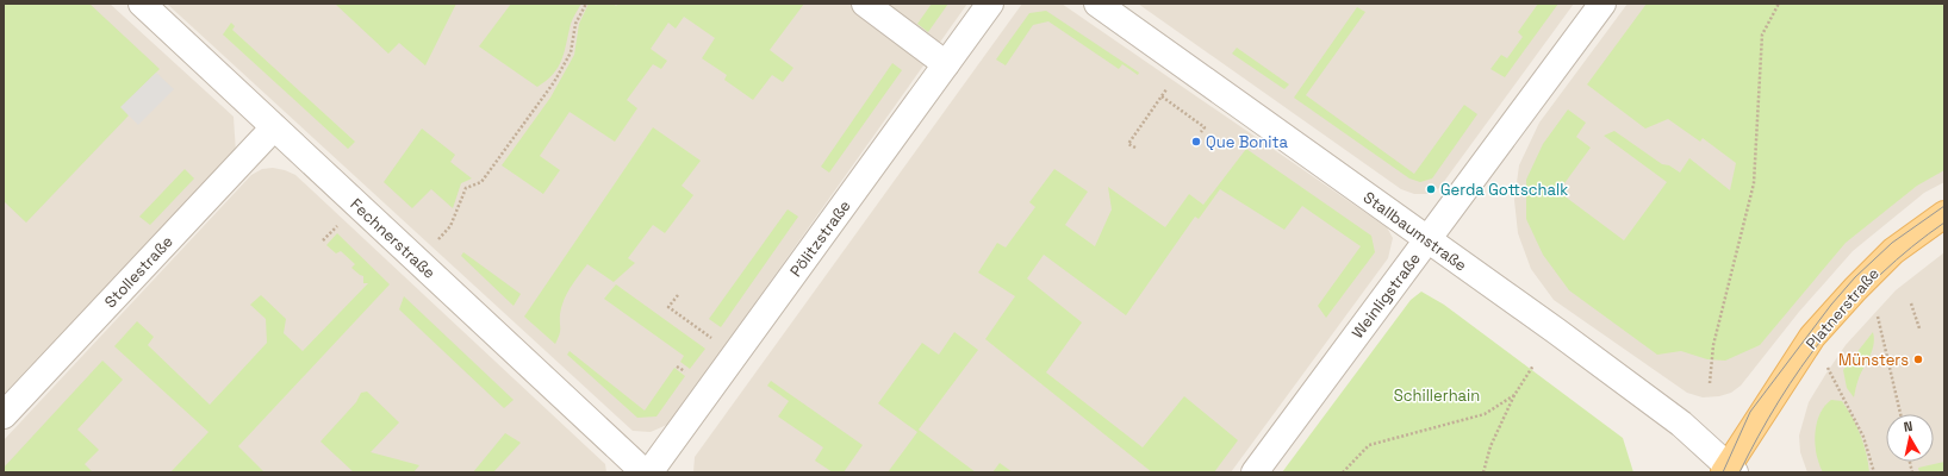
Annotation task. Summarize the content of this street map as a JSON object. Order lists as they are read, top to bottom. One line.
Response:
{"streets":{"main road":["Platnerstraße"],"street":["Stallbaumstraße","Fechnerstraße","Pölitzstraße","Stollestraße","Weinligstraße"]},"crossings":[["Stallbaumstraße","Weinligstraße"],["Stallbaumstraße","Platnerstraße"],["Fechnerstraße","Stollestraße"]],"parks":["Schillerhain"],"places":["Que Bonita","Gerda Gottschalk","Münsters"],"north":"top"}
